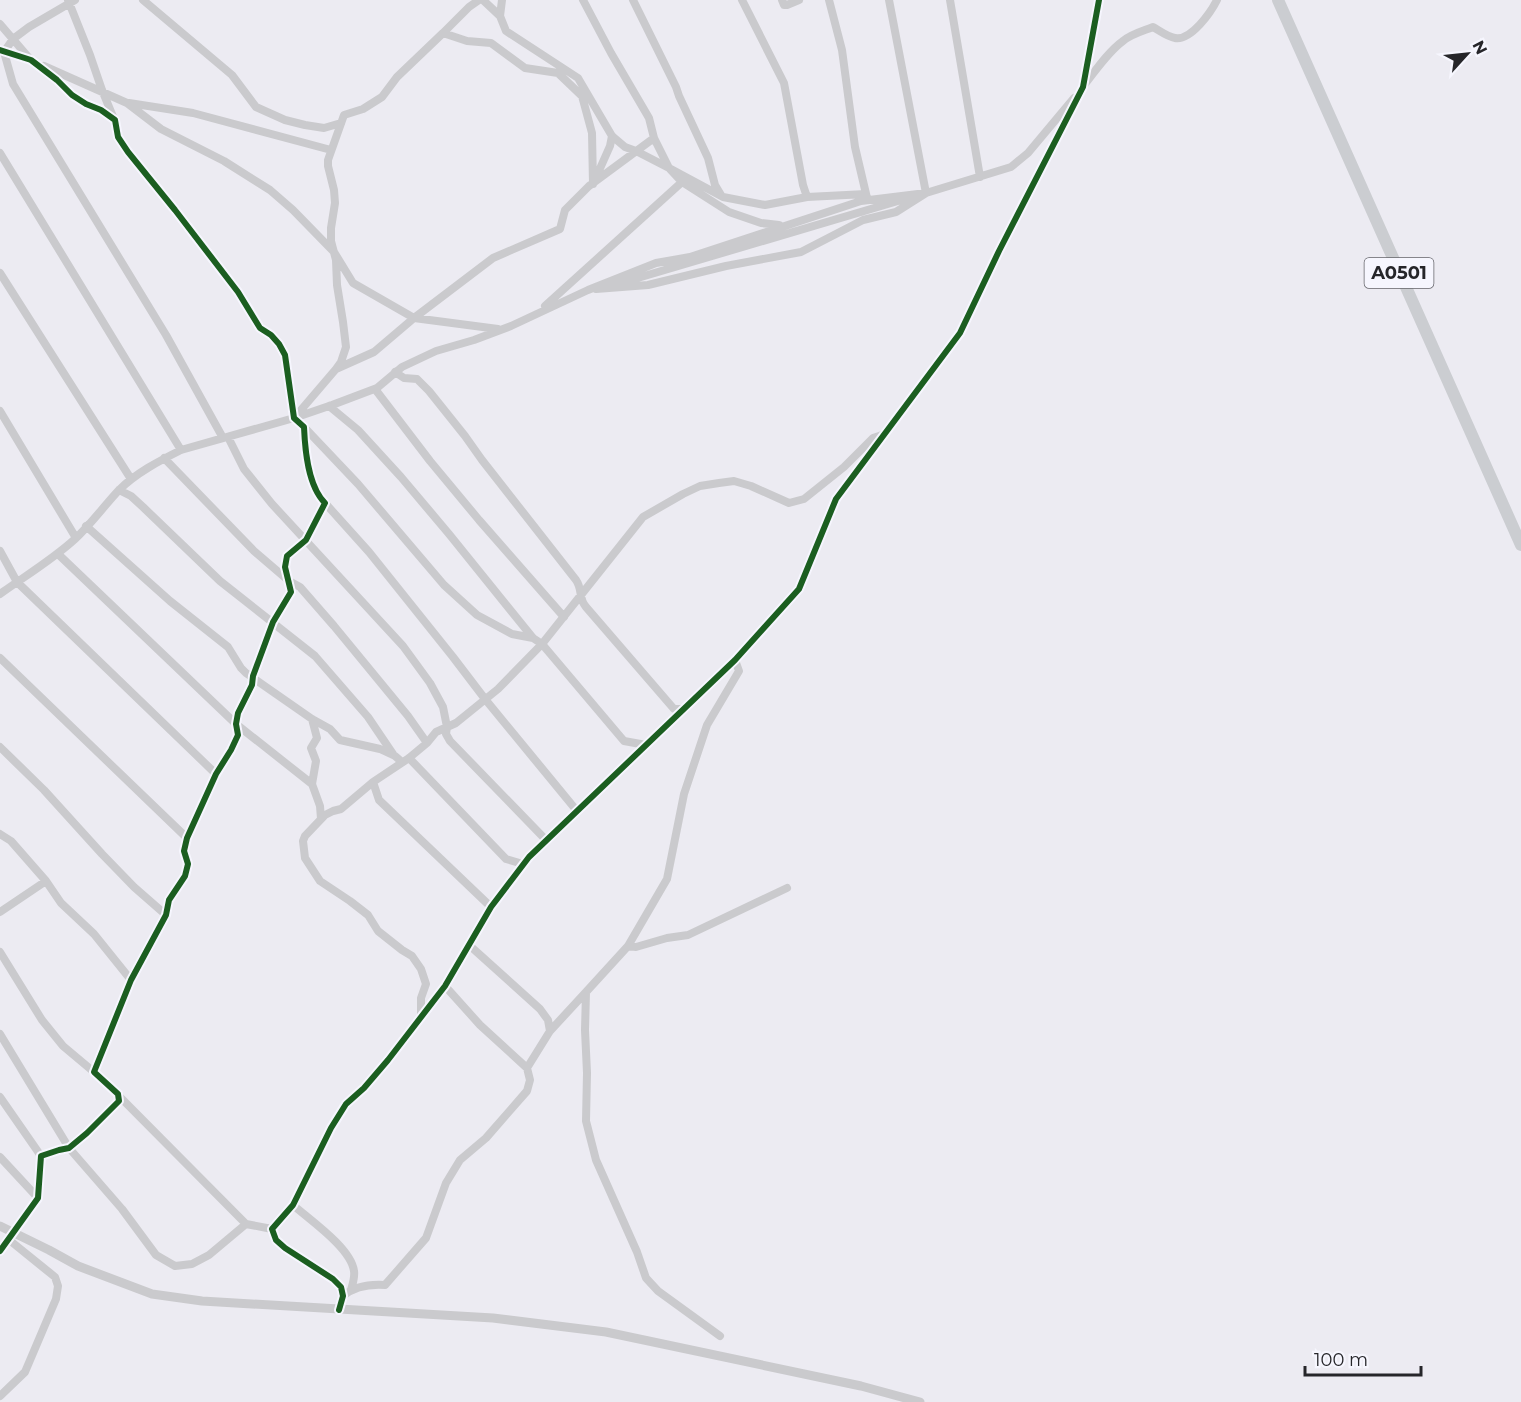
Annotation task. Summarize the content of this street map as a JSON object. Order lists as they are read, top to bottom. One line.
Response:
{"streets":{"highway":["A0501"]},"scale_bar":"100 m","north":"top right"}
